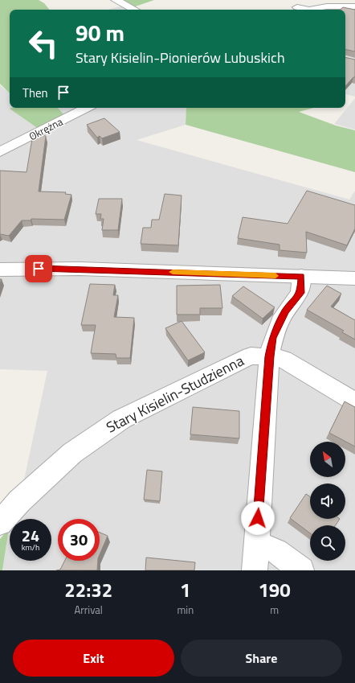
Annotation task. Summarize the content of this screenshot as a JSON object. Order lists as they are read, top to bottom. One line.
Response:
{"streets":{"street":["Okrężna","Stary Kisielin-Studzienna"]},"north":"top left","page":{"turn":["90 m","Stary Kisielin-Pionierów Lubuskich"],"then":"Then","speed":"24 km/h","limit":"30","eta":["22:32","Arrival","1","min","190","m"],"buttons":["Exit","Share"]}}
